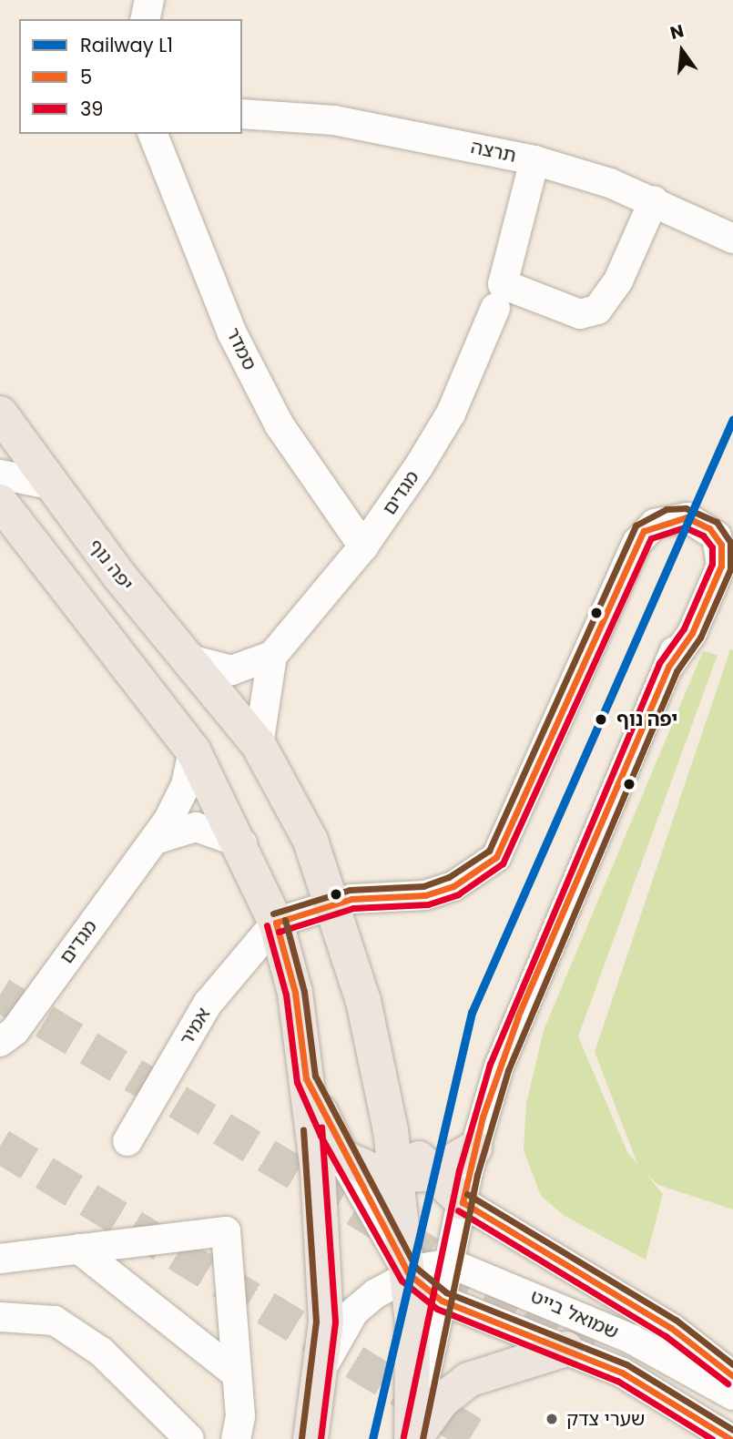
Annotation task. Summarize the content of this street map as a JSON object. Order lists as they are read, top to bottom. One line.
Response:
{"streets":{"main road":["יפה נוף"],"street":["תרצה","סמדר","מגדים","אמיר","שמואל בייט"]},"crossings":[["תרצה","מגדים"],["סמדר","מגדים"],["יפה נוף","שמואל בייט"]],"places":["יפה נוף","שערי צדק"],"lines":["rail line L1","transit line 5","transit line 39"],"legend":["Railway L1","5","39"],"north":"top"}
